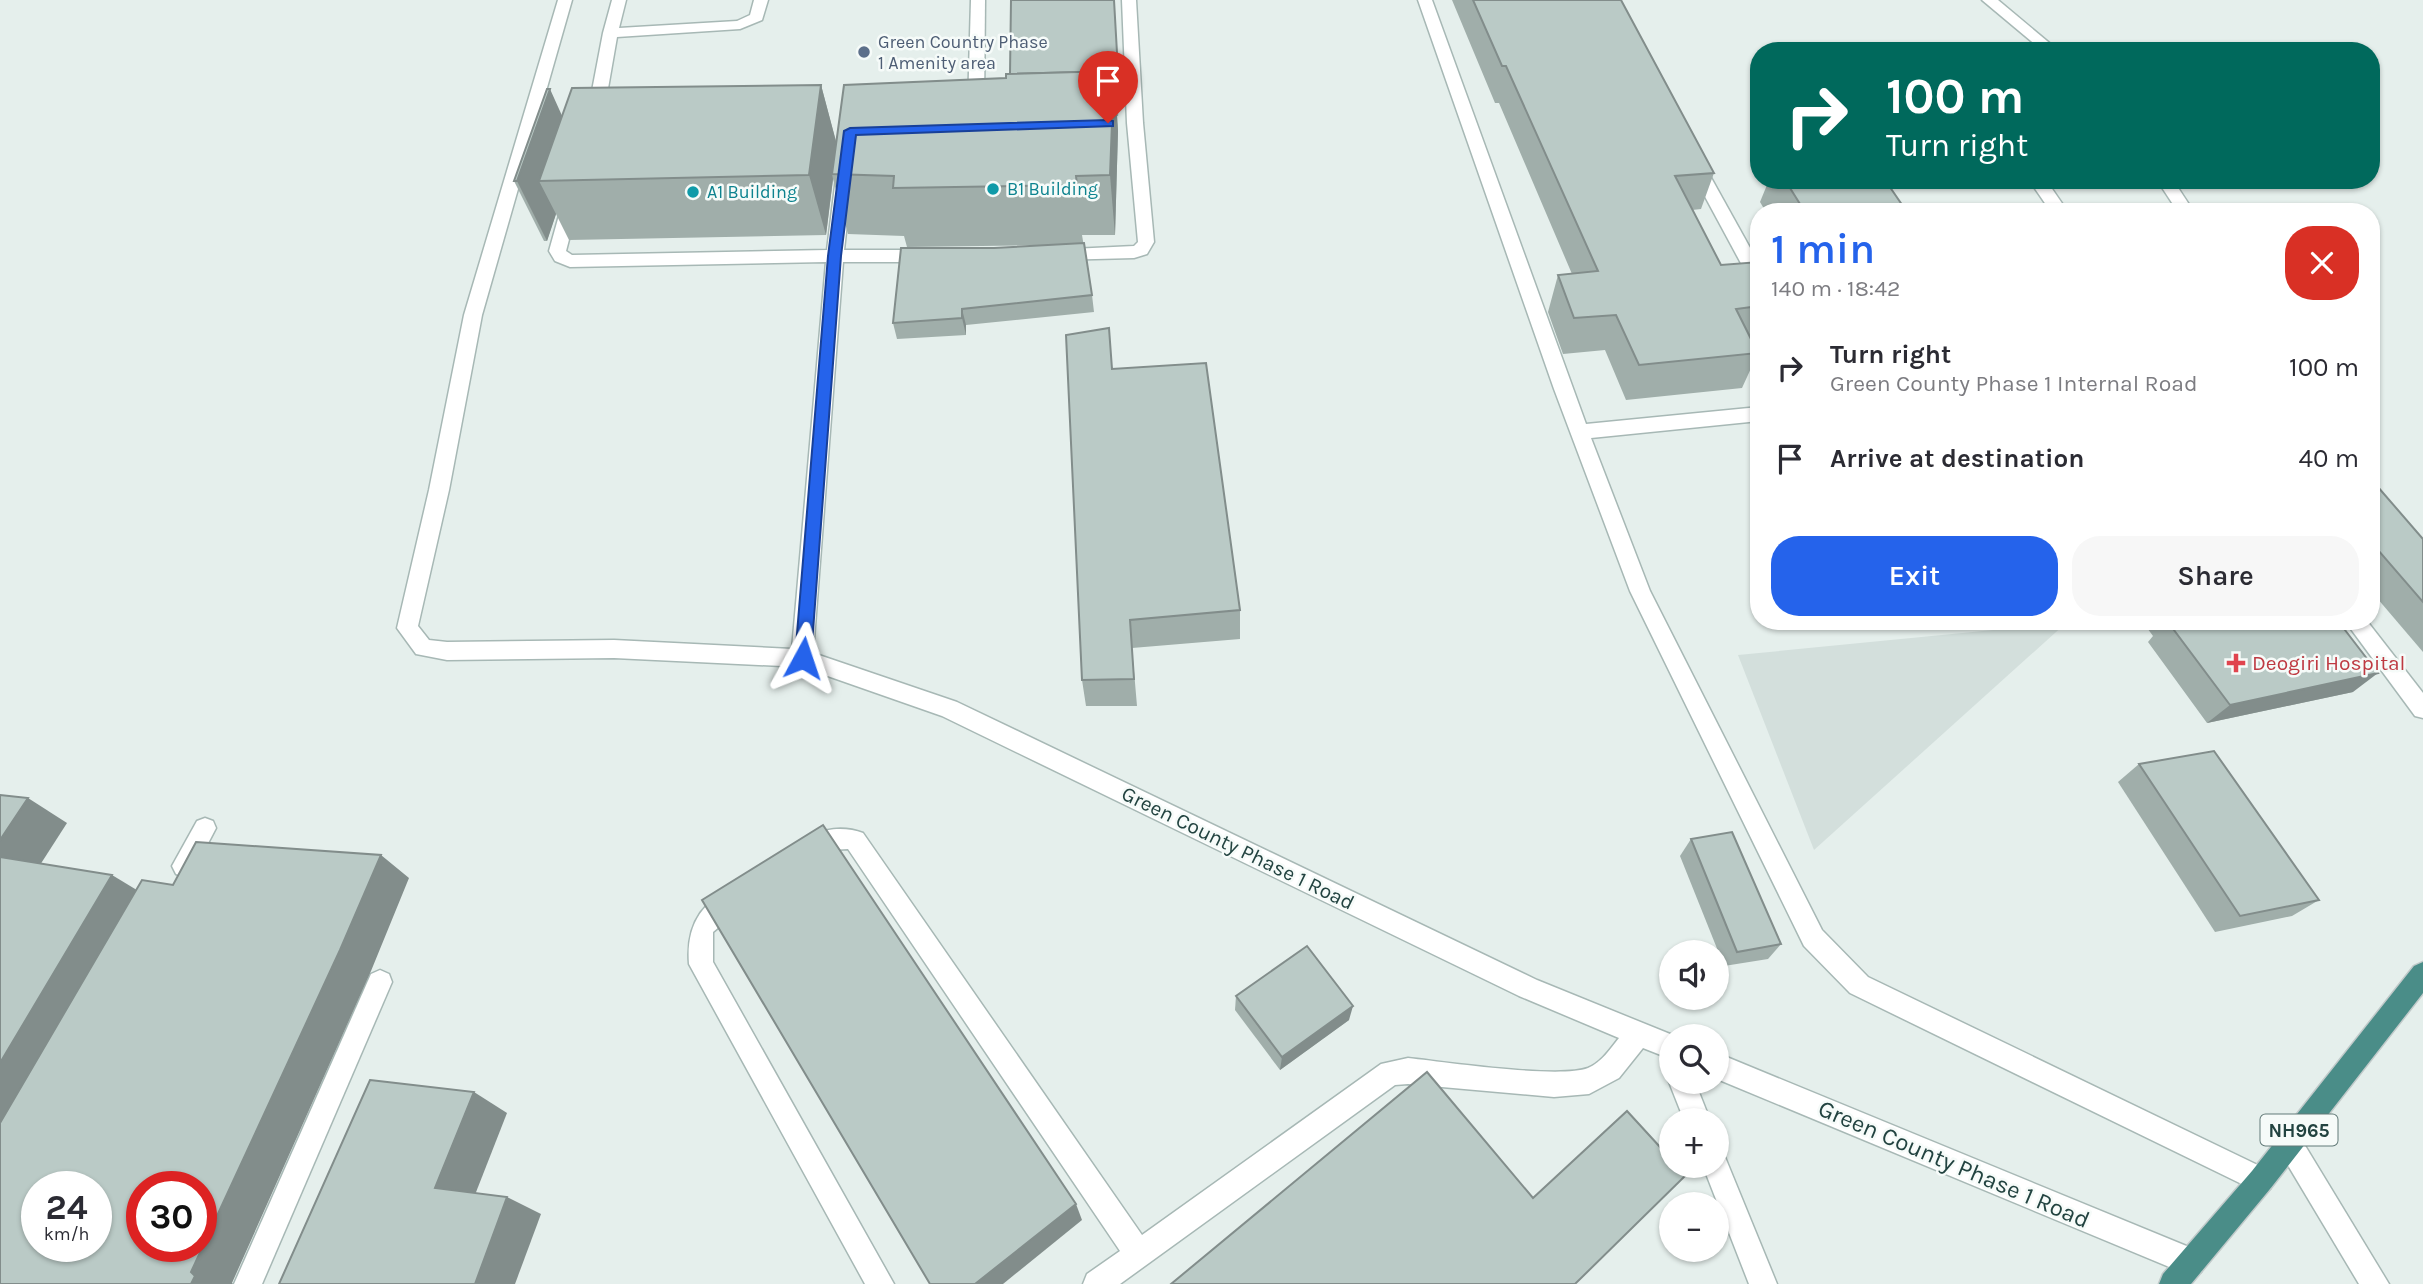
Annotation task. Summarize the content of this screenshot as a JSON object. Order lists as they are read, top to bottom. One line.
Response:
{"streets":{"highway":["NH965"],"street":["Green County Phase 1 Road"]},"crossings":[["Green County Phase 1 Road","NH965"]],"places":{"other":["Green Country Phase 1 Amenity area","B1 Building","A1 Building"],"health":["Deogiri Hospital"]},"page":{"turn":["100 m","Turn right"],"heading":["1 min","140 m · 18:42"],"list":[{"name":"Turn right","note":"Green County Phase 1 Internal Road","value":"100 m"},{"name":"Arrive at destination","value":"40 m"}],"buttons":["Exit","Share"],"map_buttons":["+","−"],"speed":"24 km/h","limit":"30"}}
